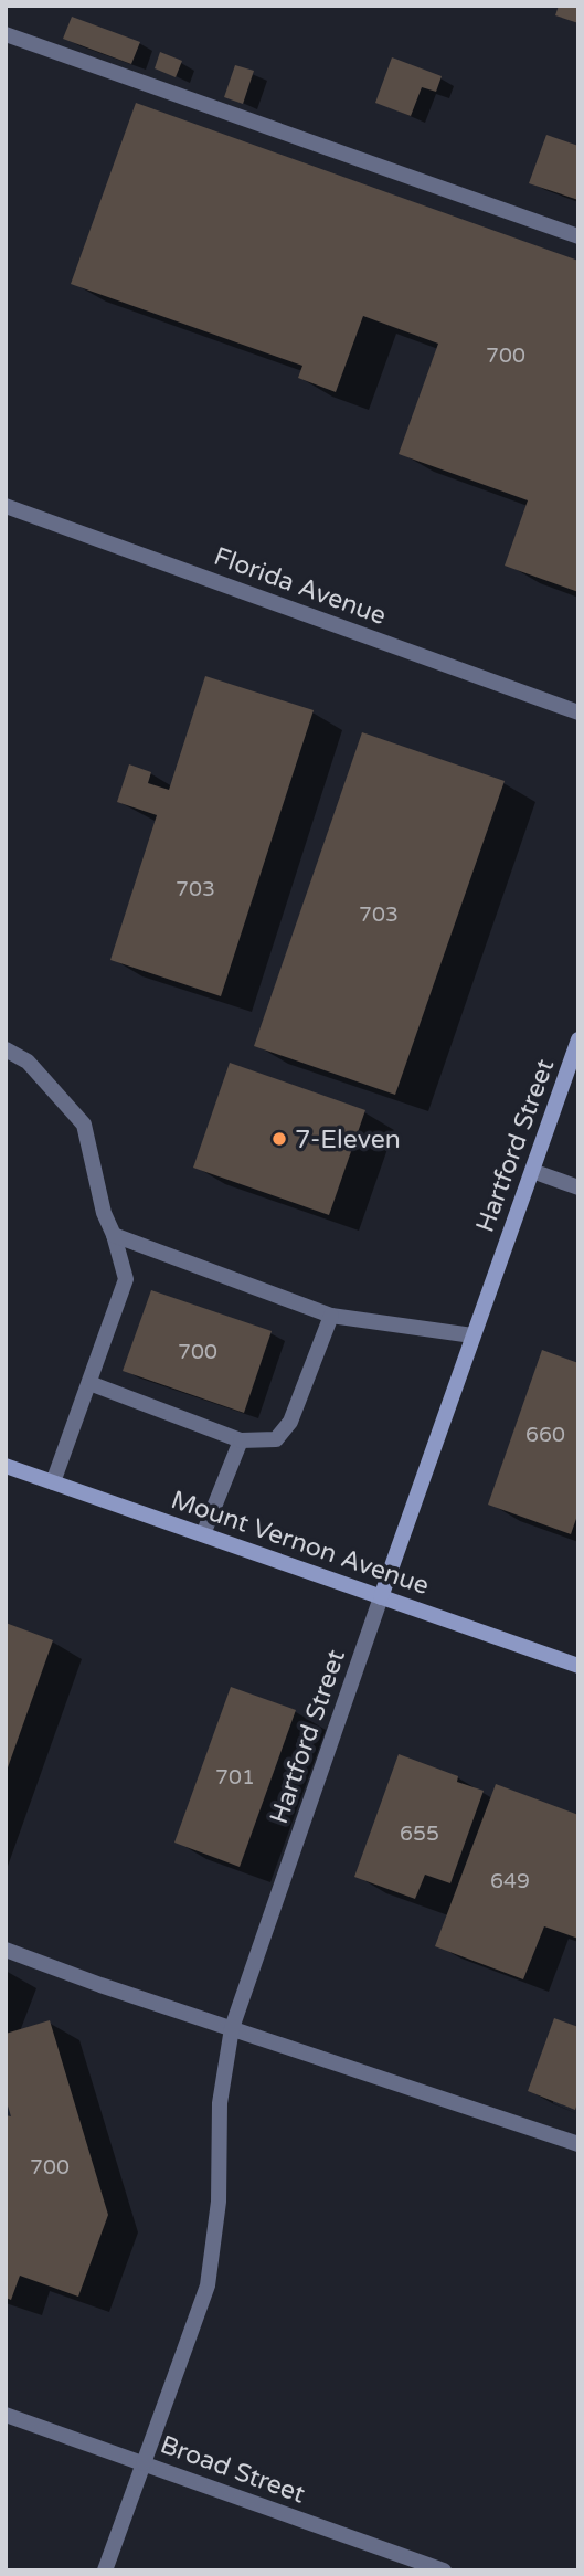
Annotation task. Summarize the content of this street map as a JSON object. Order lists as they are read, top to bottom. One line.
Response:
{"streets":{"street":["Florida Avenue","Hartford Street","Mount Vernon Avenue","Broad Street"]},"crossings":[["Hartford Street","Mount Vernon Avenue"],["Hartford Street","Broad Street"]],"places":["7-Eleven"],"house_numbers":["700","703","703","700","660","701","655","649","700"]}
